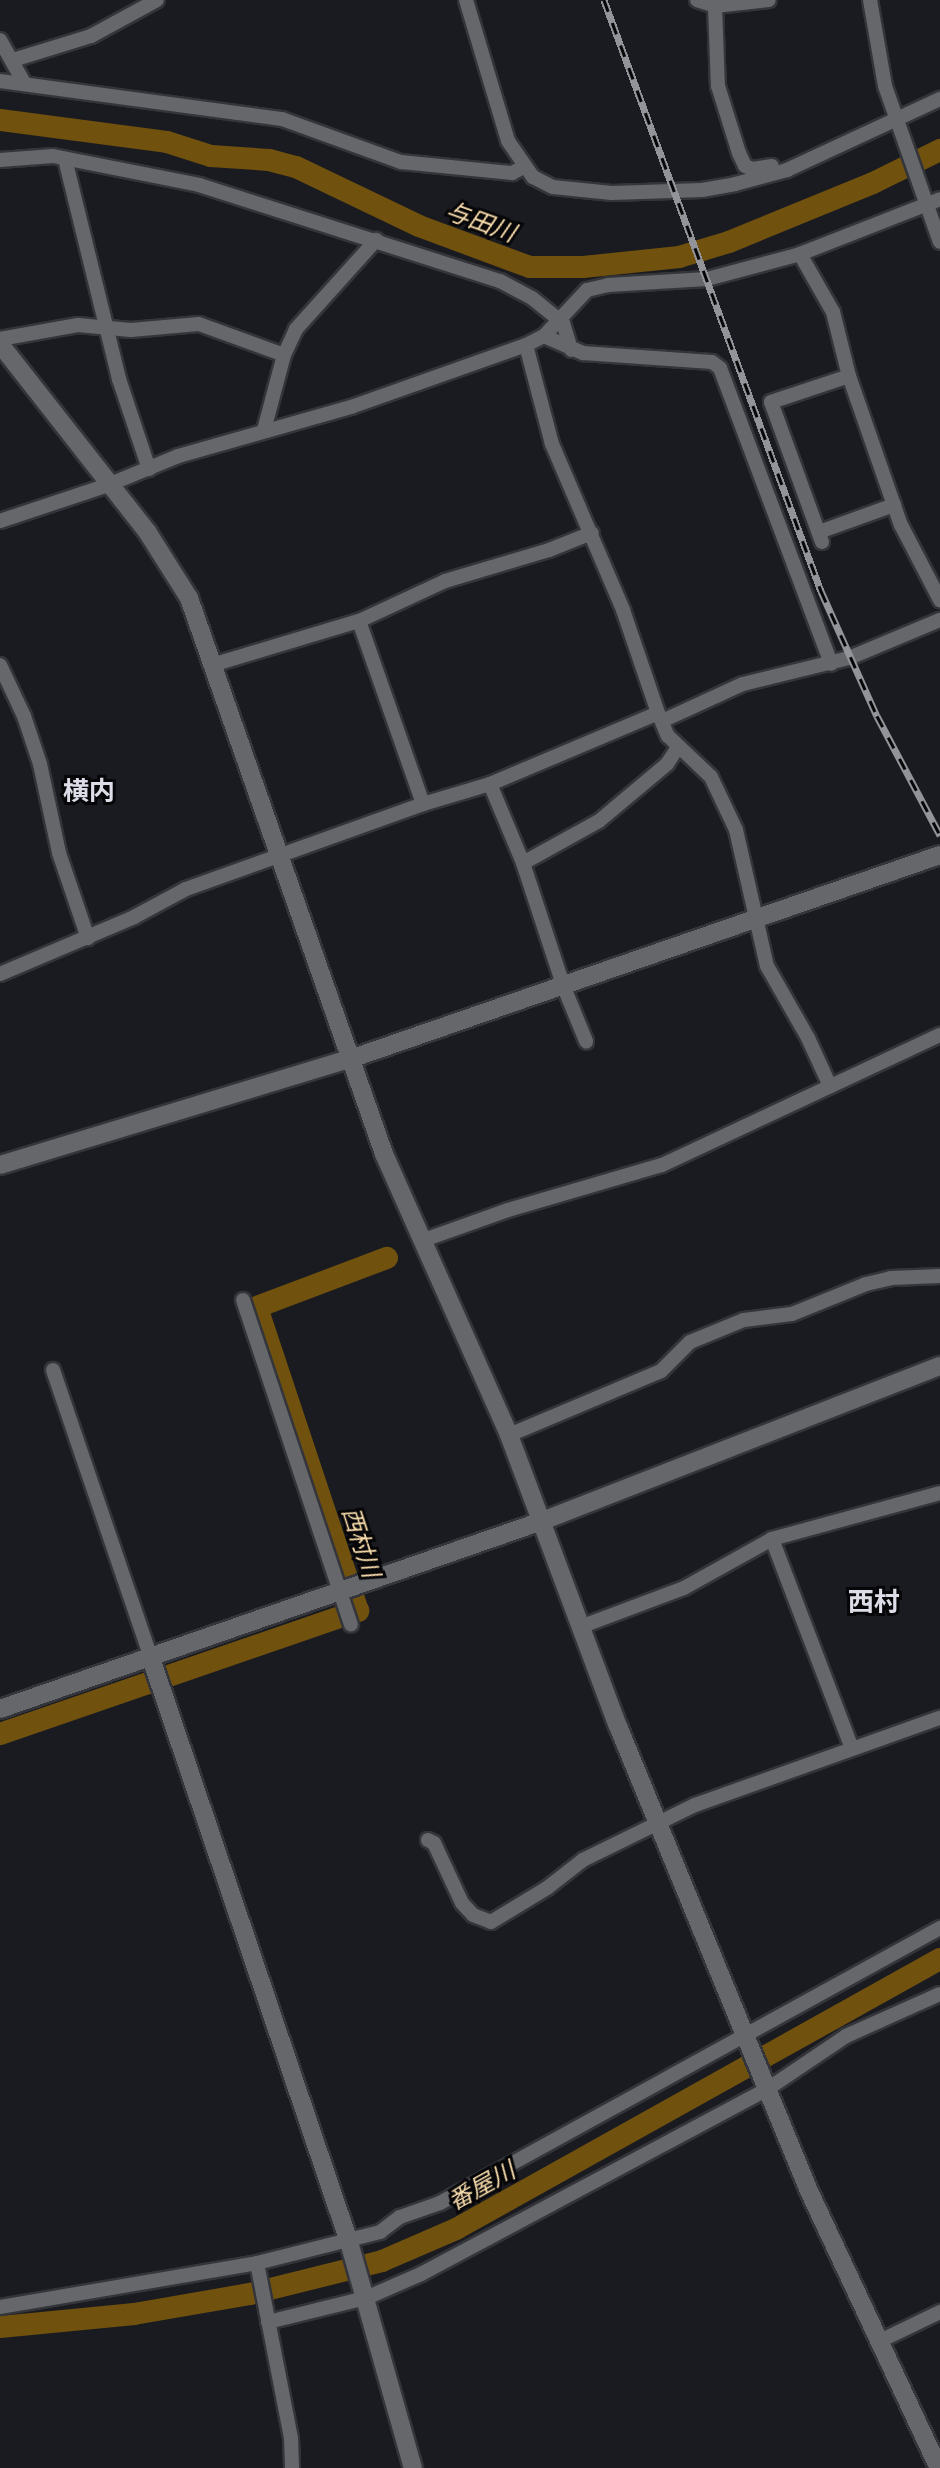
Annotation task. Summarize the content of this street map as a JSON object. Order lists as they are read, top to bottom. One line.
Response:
{"districts":["横内","西村"],"water":["与田川","西村川","番屋川"]}
